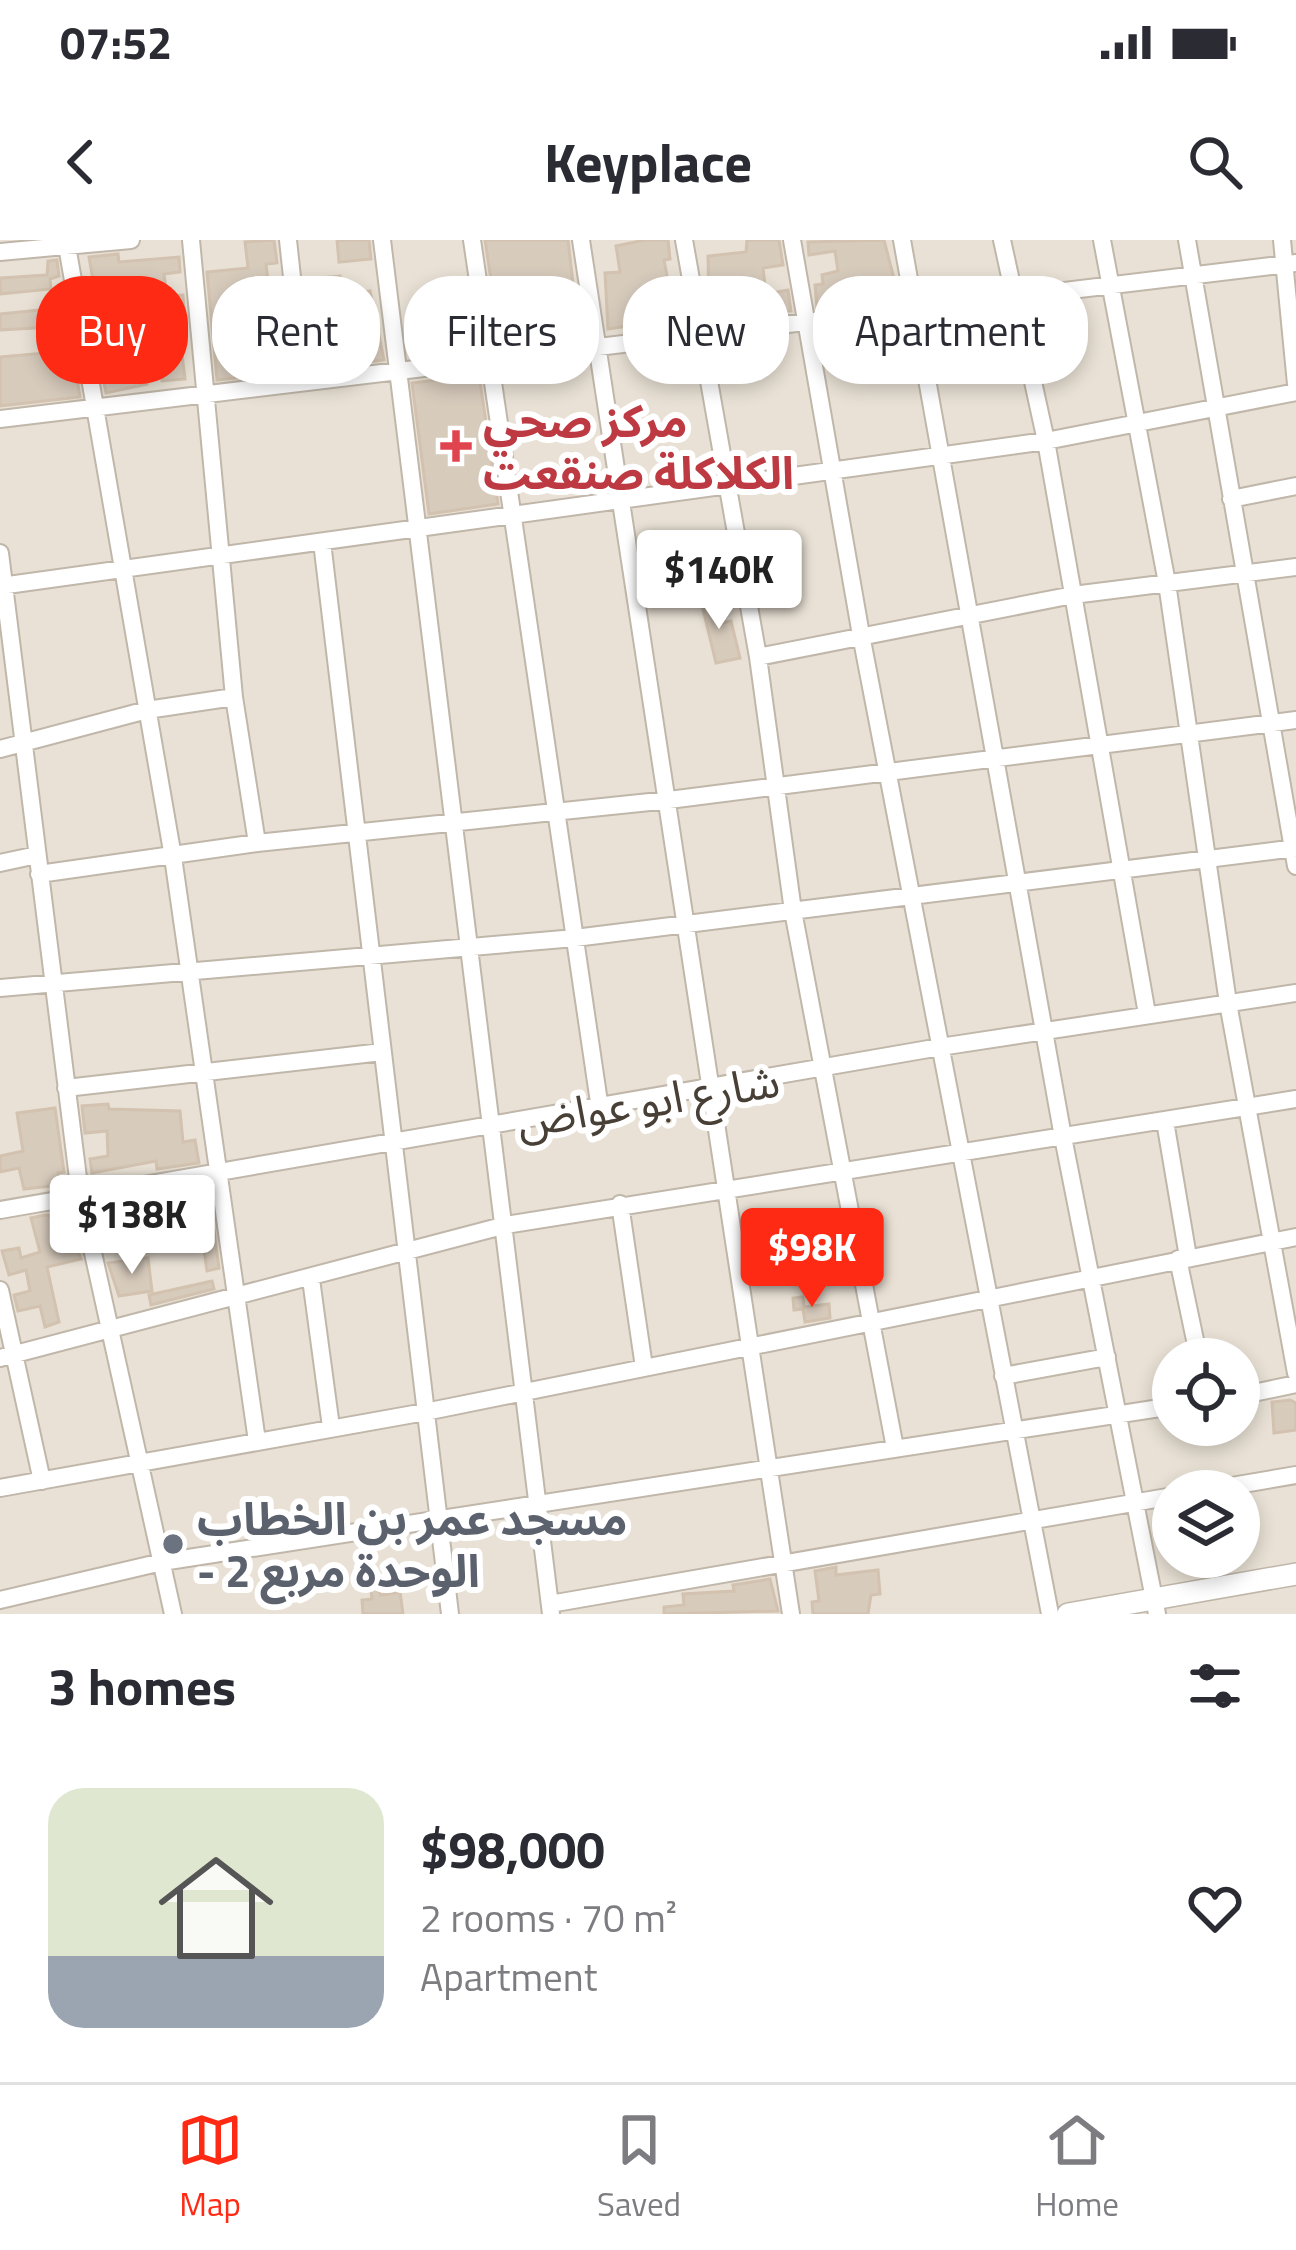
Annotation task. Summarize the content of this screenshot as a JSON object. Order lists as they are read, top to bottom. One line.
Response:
{"streets":{"street":["شارع ابو عواض"]},"places":{"health":["مركز صحي الكلاكلة صنقعت"],"other":["مسجد عمر بن الخطاب - الوحدة مربع 2"]},"page":{"status":"07:52","header":"Keyplace","chip":["Buy","Rent","Filters","New","Apartment"],"price":["$140K","$138K","$98K"],"heading":"3 homes","list":[{"name":"$98,000","note":"2 rooms · 70 m² · Apartment"}],"tabs":["Map","Saved","Home"]}}
